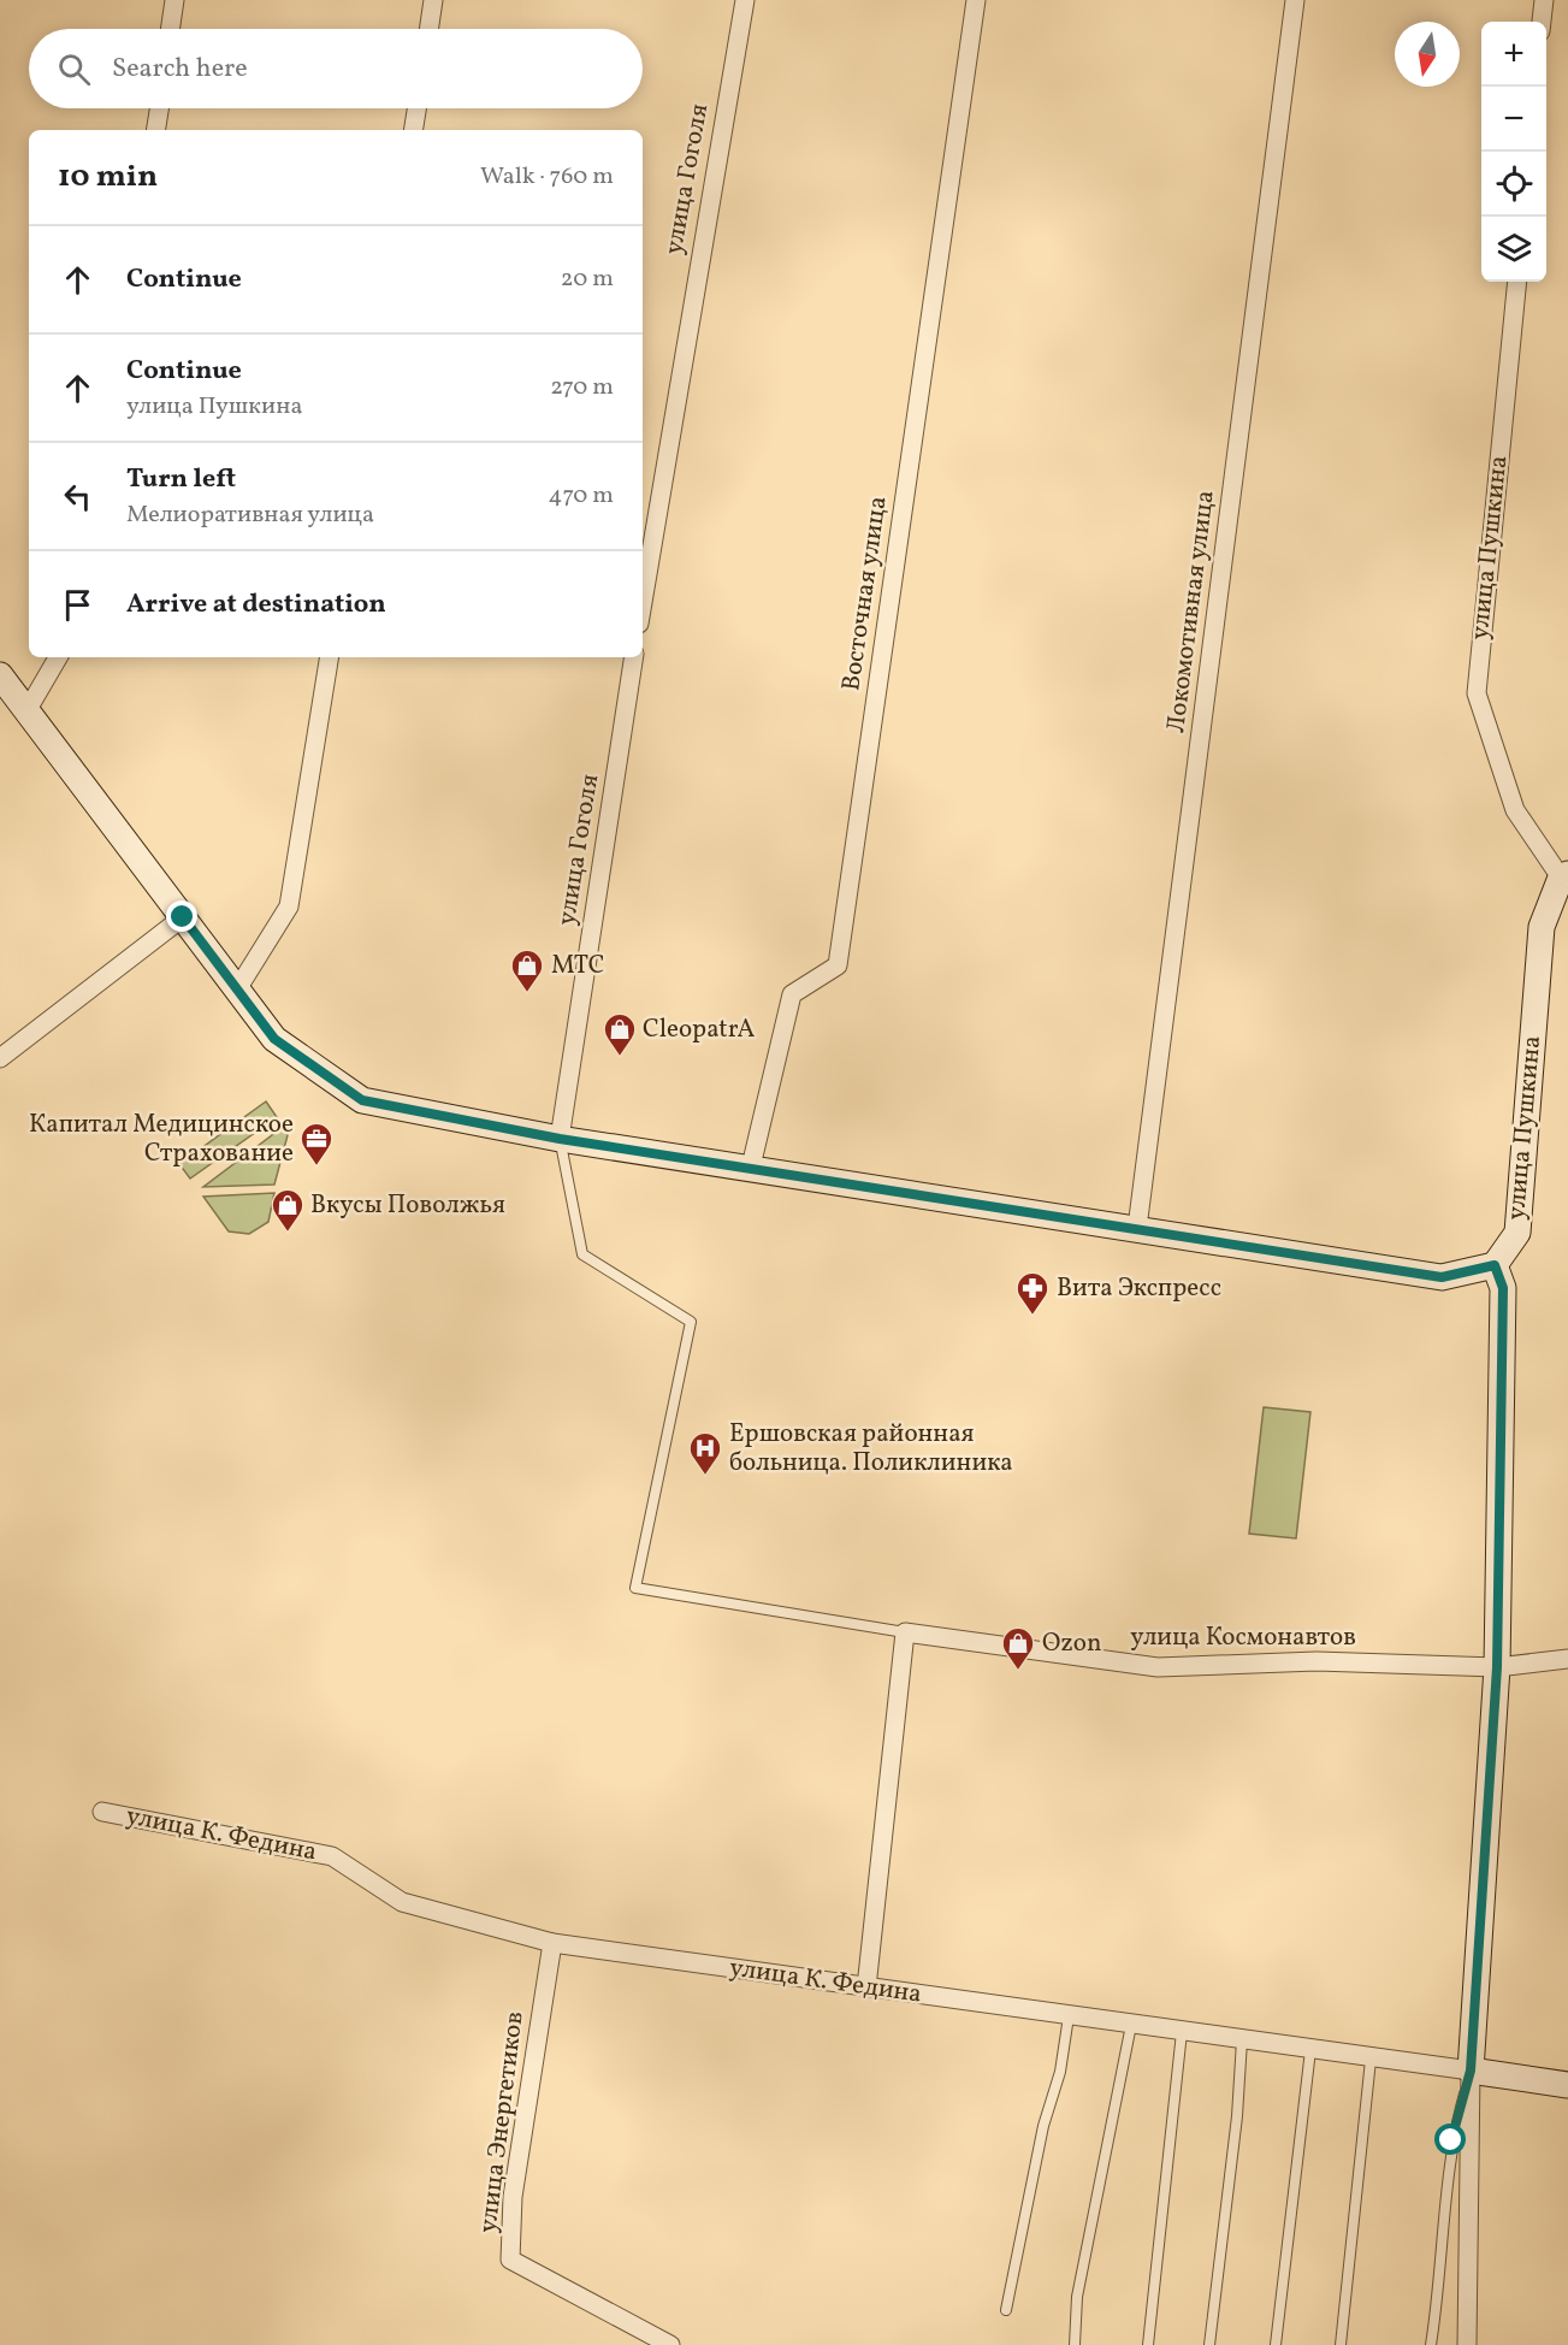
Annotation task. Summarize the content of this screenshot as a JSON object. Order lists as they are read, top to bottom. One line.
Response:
{"streets":{"main road":["улица Пушкина","улица К. Федина"],"street":["улица Гоголя","Восточная улица","Локомотивная улица","улица Космонавтов","улица Энергетиков"]},"crossings":[["улица К. Федина","улица Энергетиков"]],"places":{"shop":["МТС","CleopatrA","Вкусы Поволжья","Ozon"],"office":["Капитал Медицинское Страхование"],"pharmacy":["Вита Экспресс"],"hospital":["Ершовская районная больница. Поликлиника"]},"north":"bottom","page":{"map_buttons":["+","−"],"search":"Search here","heading":["10 min","Walk · 760 m"],"list":[["Continue","20 m"],["Continue","улица Пушкина","270 m"],["Turn left","Мелиоративная улица","470 m"],"Arrive at destination"]}}
